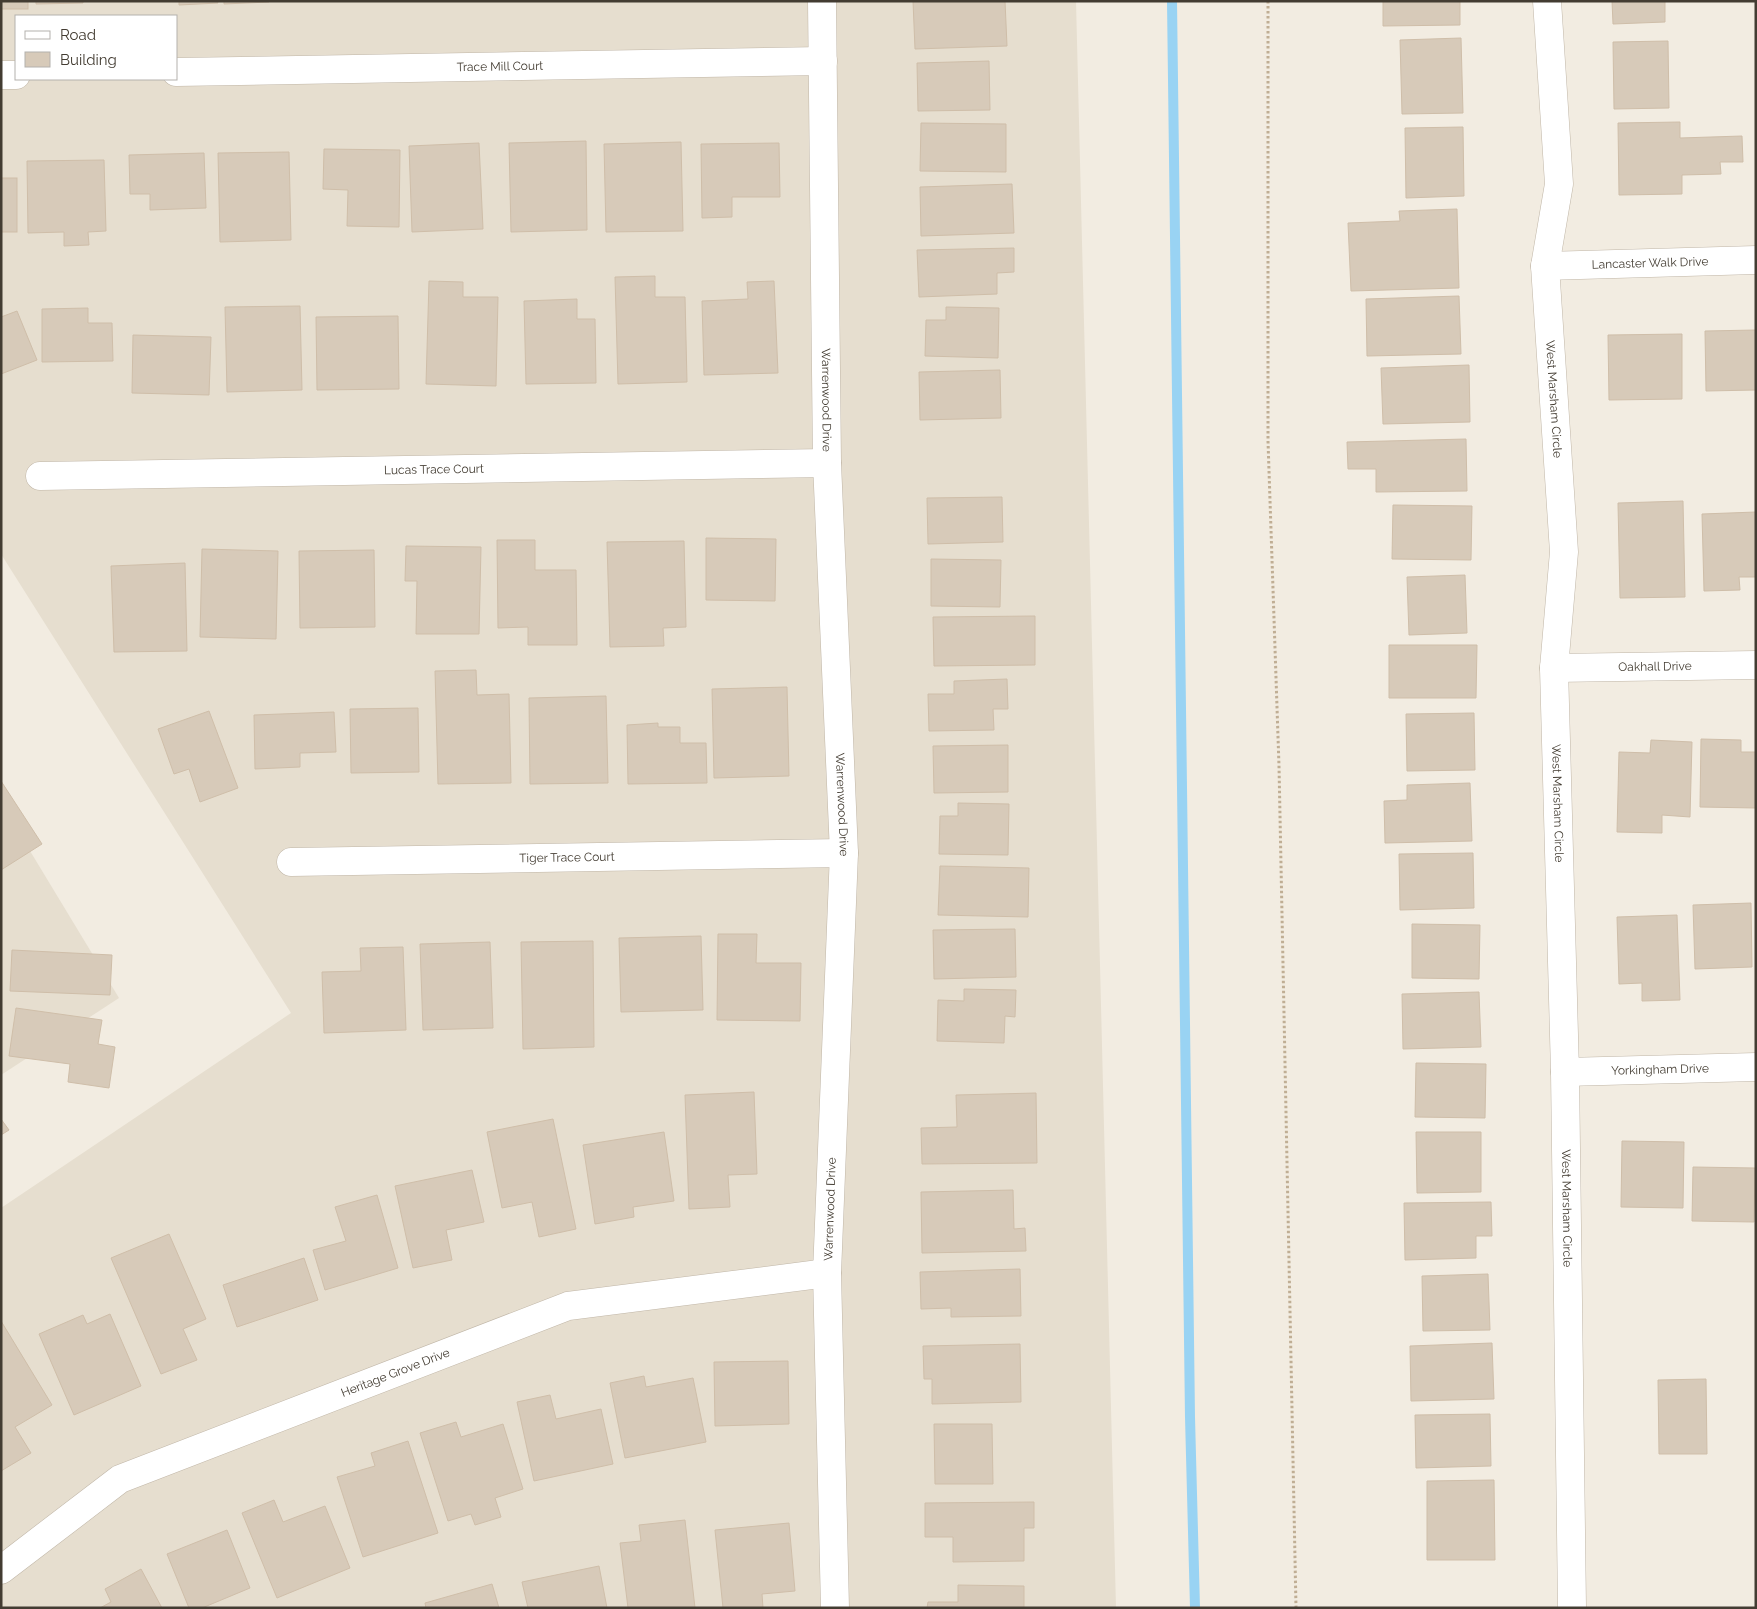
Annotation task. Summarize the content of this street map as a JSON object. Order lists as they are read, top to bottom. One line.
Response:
{"streets":{"street":["Trace Mill Court","Lancaster Walk Drive","West Marsham Circle","Warrenwood Drive","Lucas Trace Court","Oakhall Drive","Tiger Trace Court","Yorkingham Drive","Heritage Grove Drive"]},"crossings":[["Trace Mill Court","Warrenwood Drive"],["Lancaster Walk Drive","West Marsham Circle"],["West Marsham Circle","Oakhall Drive"],["West Marsham Circle","Yorkingham Drive"],["Warrenwood Drive","Lucas Trace Court"],["Warrenwood Drive","Tiger Trace Court"],["Warrenwood Drive","Heritage Grove Drive"]],"legend":["Road","Building"]}
